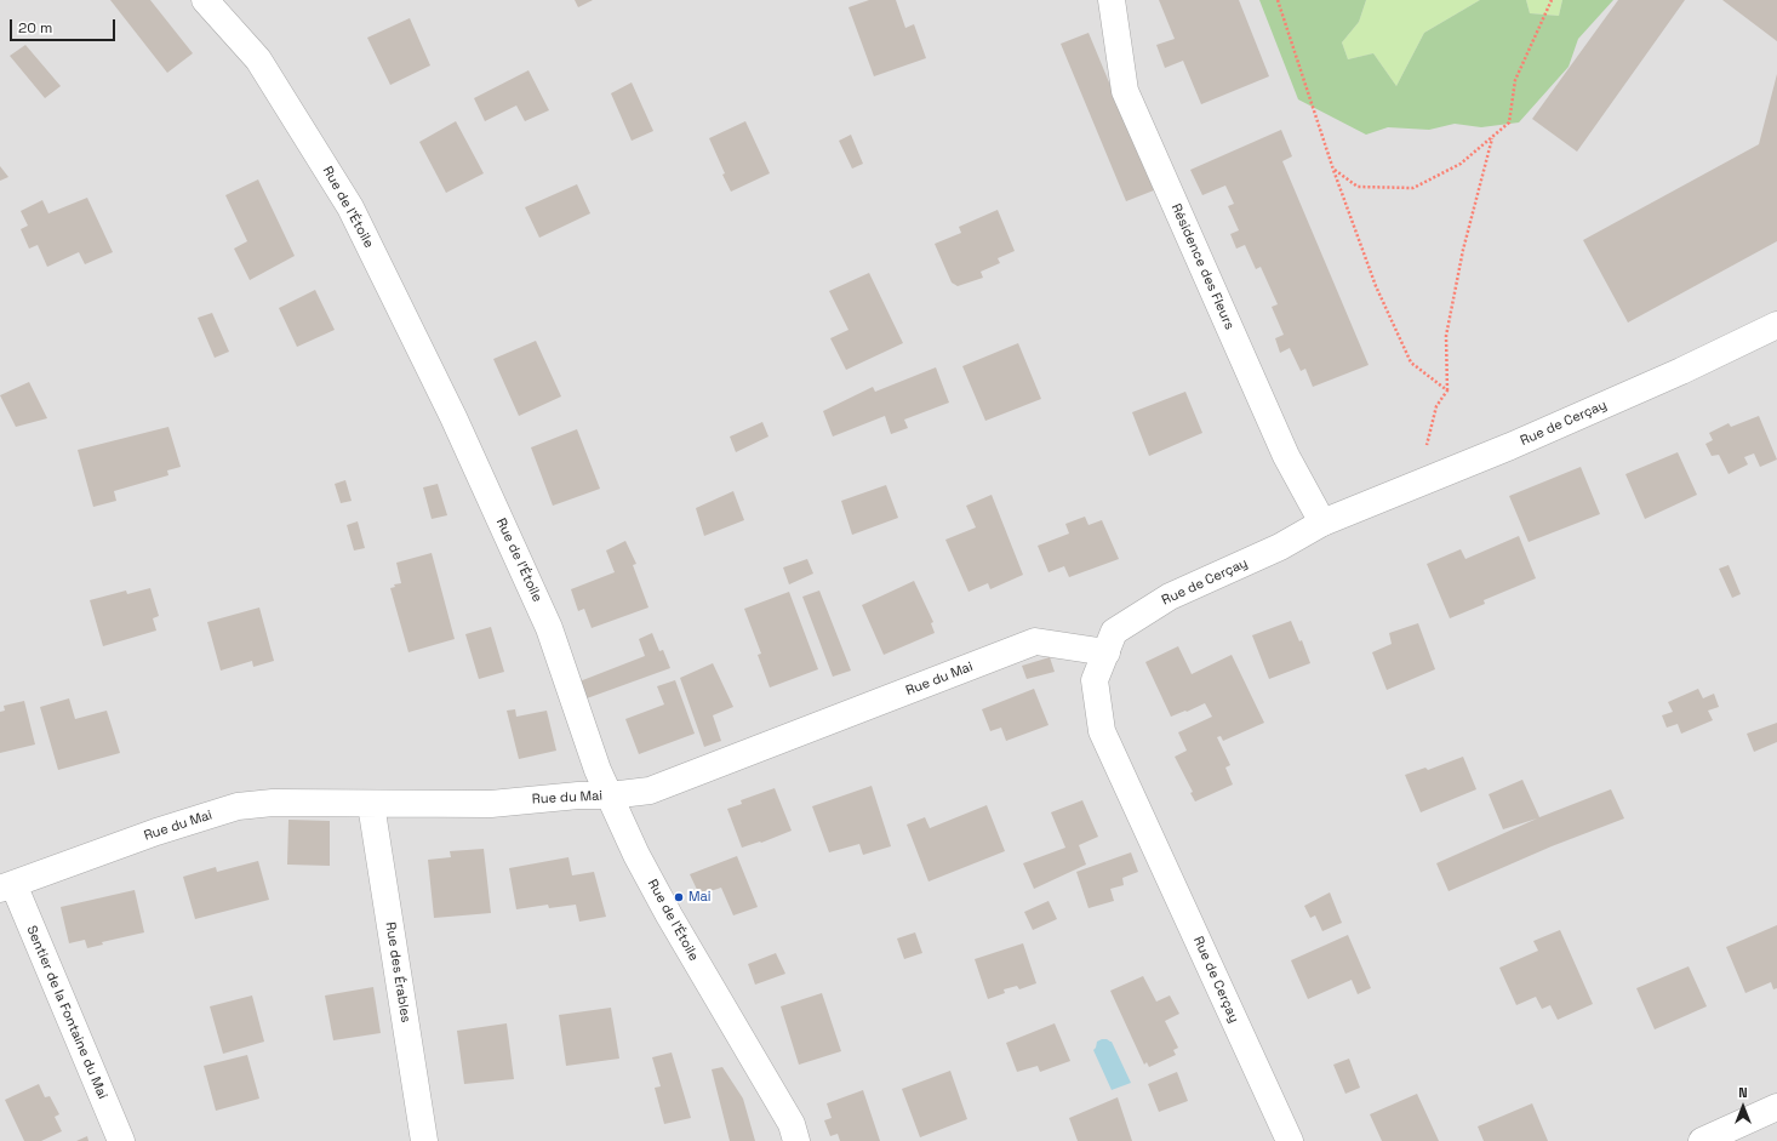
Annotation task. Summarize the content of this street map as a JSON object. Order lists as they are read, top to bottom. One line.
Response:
{"streets":{"street":["Rue de l'Étoile","Résidence des Fleurs","Rue de Cerçay","Rue du Mai","Rue des Érables","Sentier de la Fontaine du Mai"]},"crossings":[["Rue de l'Étoile","Rue du Mai"],["Résidence des Fleurs","Rue de Cerçay"],["Rue de Cerçay","Rue du Mai"],["Rue du Mai","Rue des Érables"],["Rue du Mai","Sentier de la Fontaine du Mai"]],"places":["Mai"],"scale_bar":"20 m","north":"top"}
